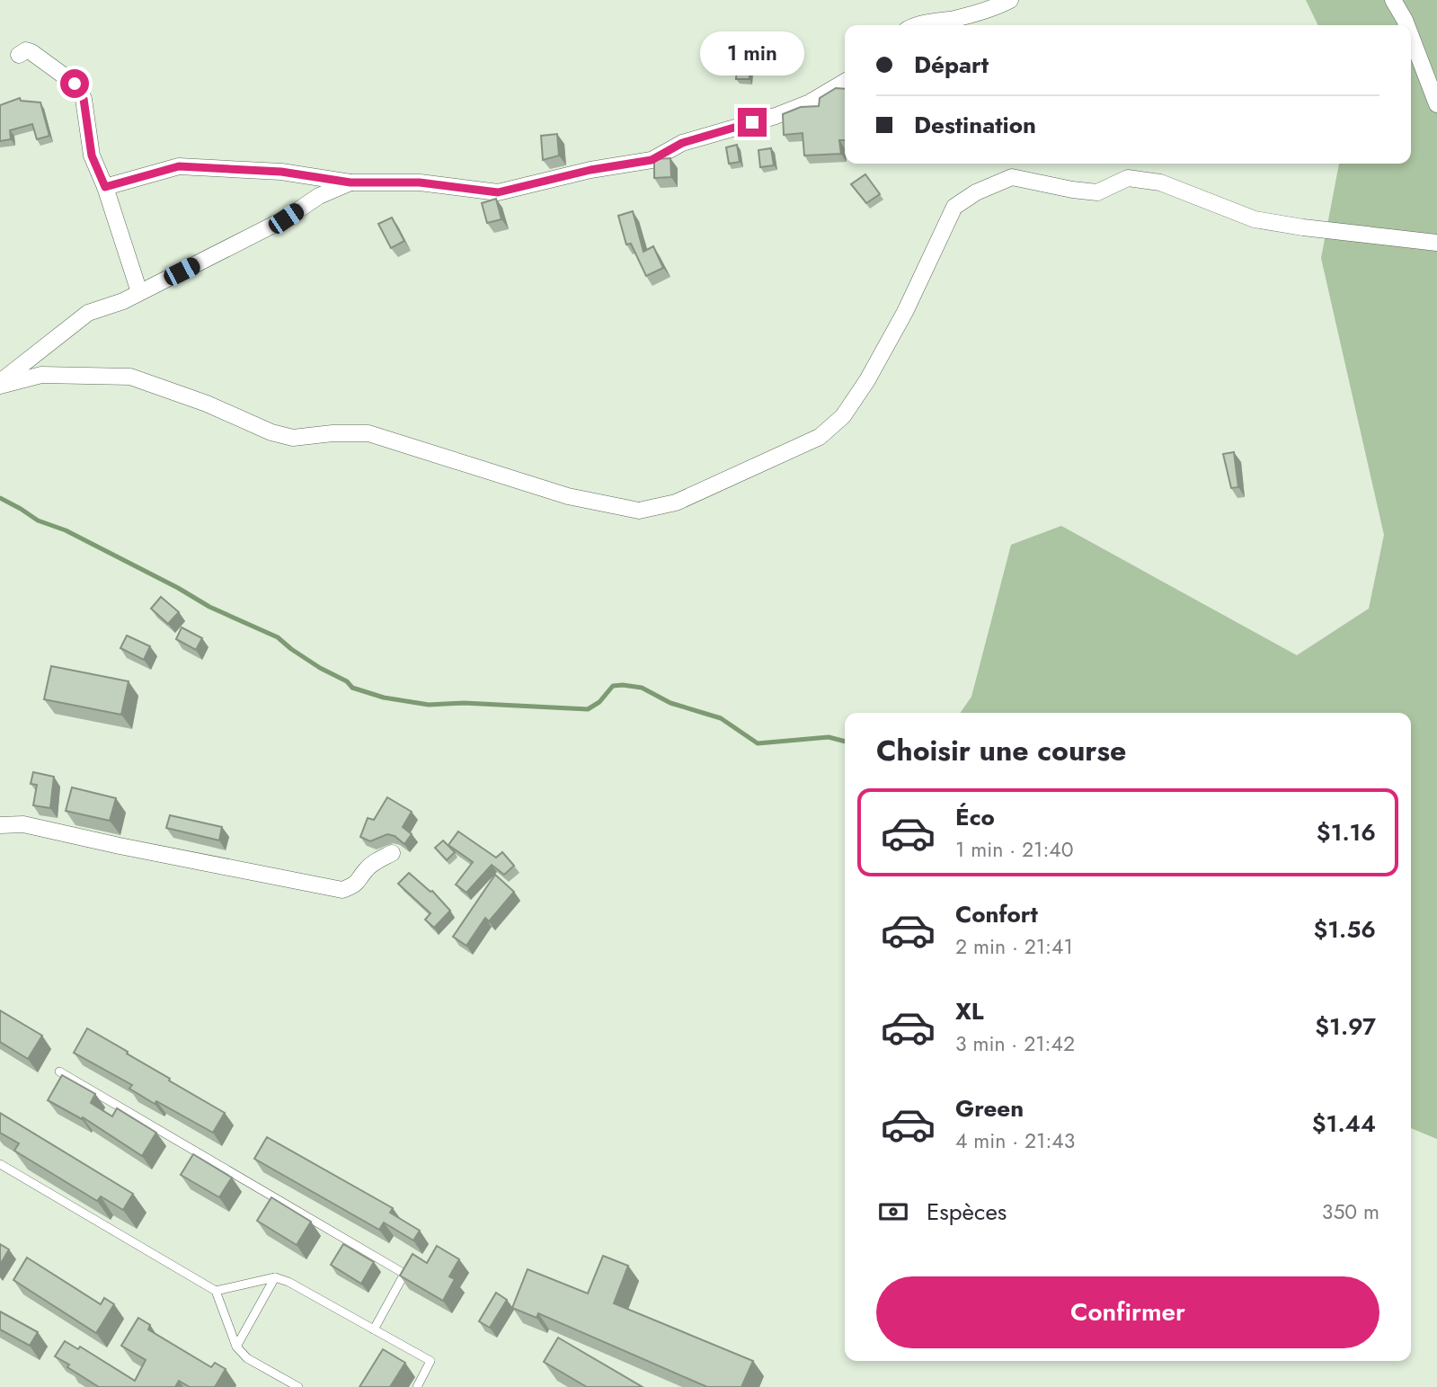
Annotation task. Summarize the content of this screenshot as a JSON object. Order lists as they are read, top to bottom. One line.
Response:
{"page":{"banner":["Départ","Destination"],"bubble":"1 min","heading":"Choisir une course","list":[{"name":"Éco","note":"1 min · 21:40","value":"$1.16"},{"name":"Confort","note":"2 min · 21:41","value":"$1.56"},{"name":"XL","note":"3 min · 21:42","value":"$1.97"},{"name":"Green","note":"4 min · 21:43","value":"$1.44"}],"pay":["Espèces","350 m"],"buttons":"Confirmer"}}
